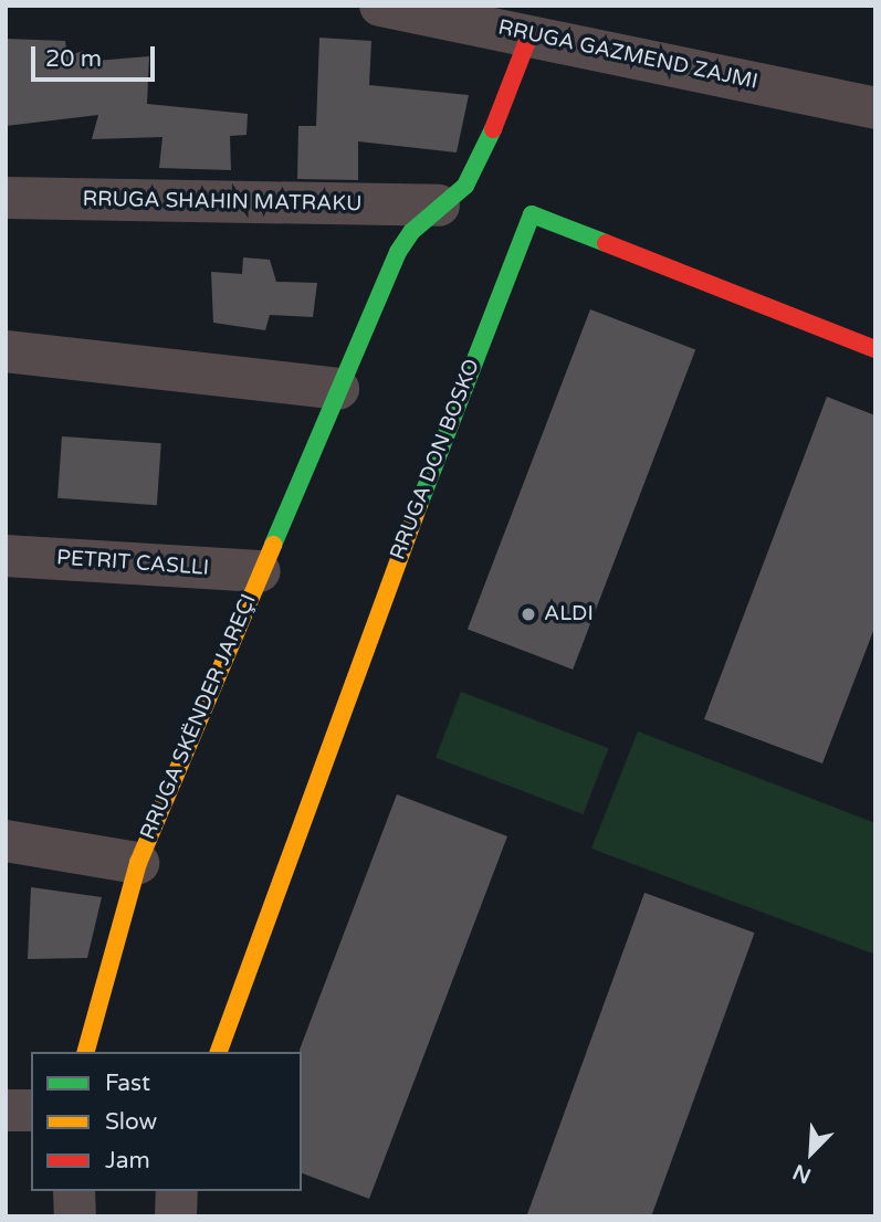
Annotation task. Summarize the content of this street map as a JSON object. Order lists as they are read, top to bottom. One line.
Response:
{"streets":{"street":["RRUGA GAZMEND ZAJMI","RRUGA SHAHIN MATRAKU","RRUGA DON BOSKO","PETRIT CASLLI","RRUGA SKËNDER JAREÇI"]},"crossings":[["RRUGA GAZMEND ZAJMI","RRUGA SKËNDER JAREÇI"],["RRUGA SHAHIN MATRAKU","RRUGA SKËNDER JAREÇI"],["PETRIT CASLLI","RRUGA SKËNDER JAREÇI"]],"places":["ALDI"],"legend":["Fast","Slow","Jam"],"scale_bar":"20 m","north":"bottom left"}
